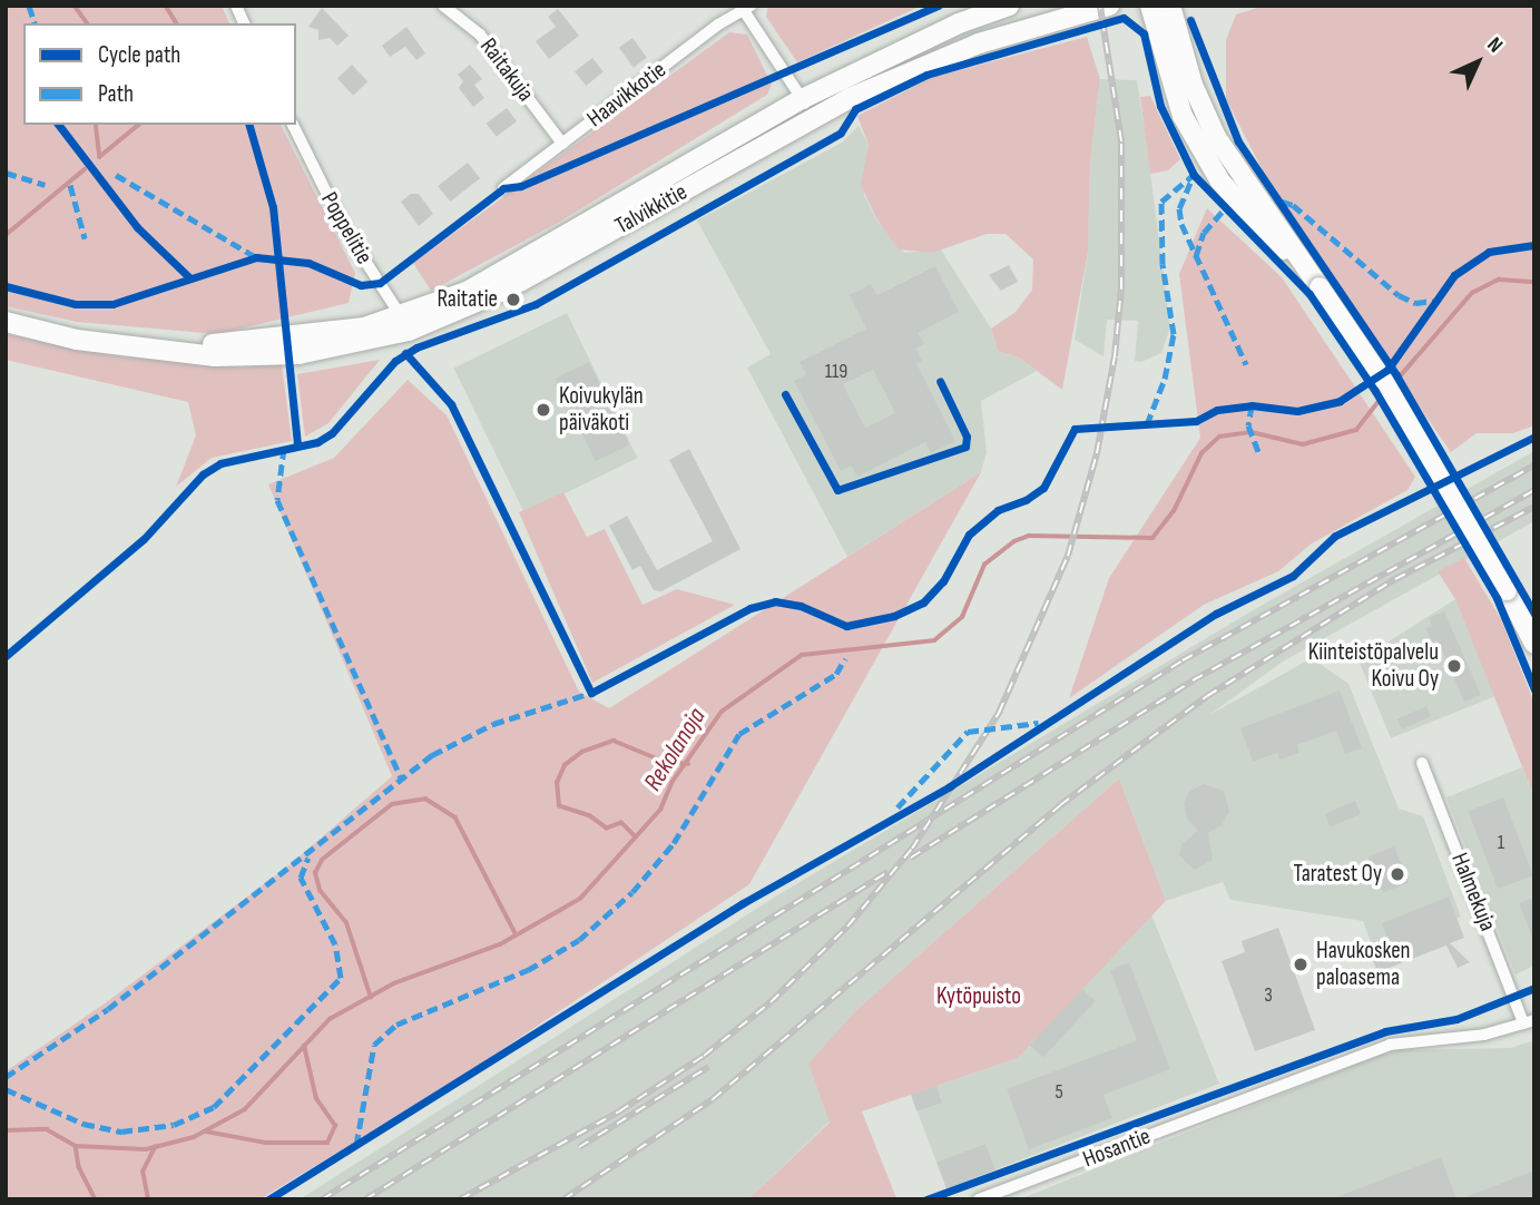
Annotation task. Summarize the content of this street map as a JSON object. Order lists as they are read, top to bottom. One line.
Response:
{"streets":{"main road":["Talvikkitie"],"street":["Raitakuja","Haavikkotie","Poppelitie","Halmekuja","Hosantie"]},"crossings":[["Raitakuja","Haavikkotie"],["Talvikkitie","Poppelitie"],["Halmekuja","Hosantie"]],"water":["Rekolanoja"],"parks":["Kytöpuisto"],"places":["Raitatie","Koivukylän päiväkoti","Kiinteistöpalvelu Koivu Oy","Taratest Oy","Havukosken paloasema"],"house_numbers":["119","1","3","5"],"legend":["Cycle path","Path"],"north":"top right"}
